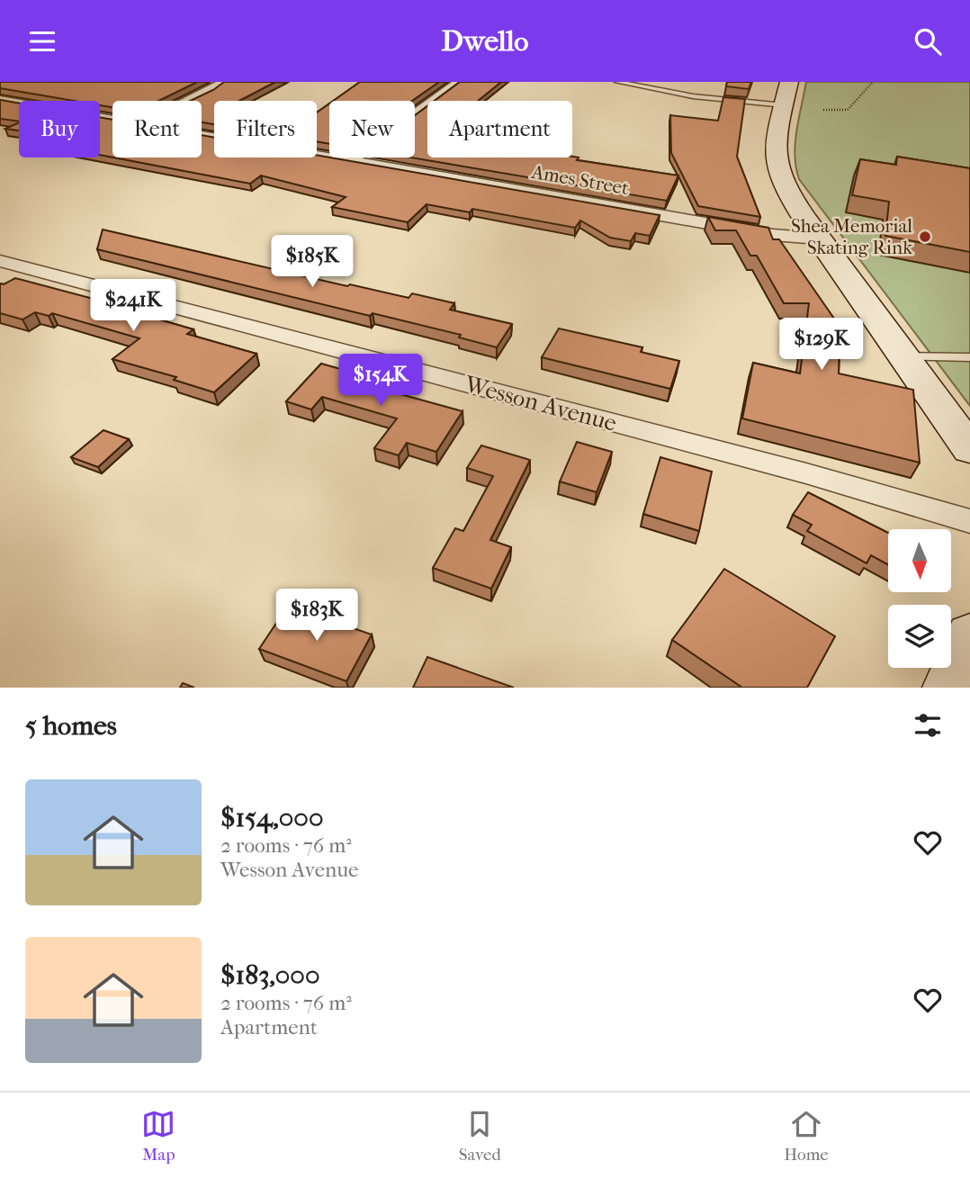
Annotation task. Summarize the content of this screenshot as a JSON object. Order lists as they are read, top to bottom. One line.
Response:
{"streets":{"street":["Ames Street","Wesson Avenue"]},"places":["Shea Memorial Skating Rink"],"north":"bottom","page":{"header":"Dwello","chip":["Buy","Rent","Filters","New","Apartment"],"price":["$185K","$241K","$129K","$154K","$183K"],"heading":"5 homes","list":[{"name":"$154,000","note":"2 rooms · 76 m² · Wesson Avenue"},{"name":"$183,000","note":"2 rooms · 76 m² · Apartment"}],"tabs":["Map","Saved","Home"]}}
